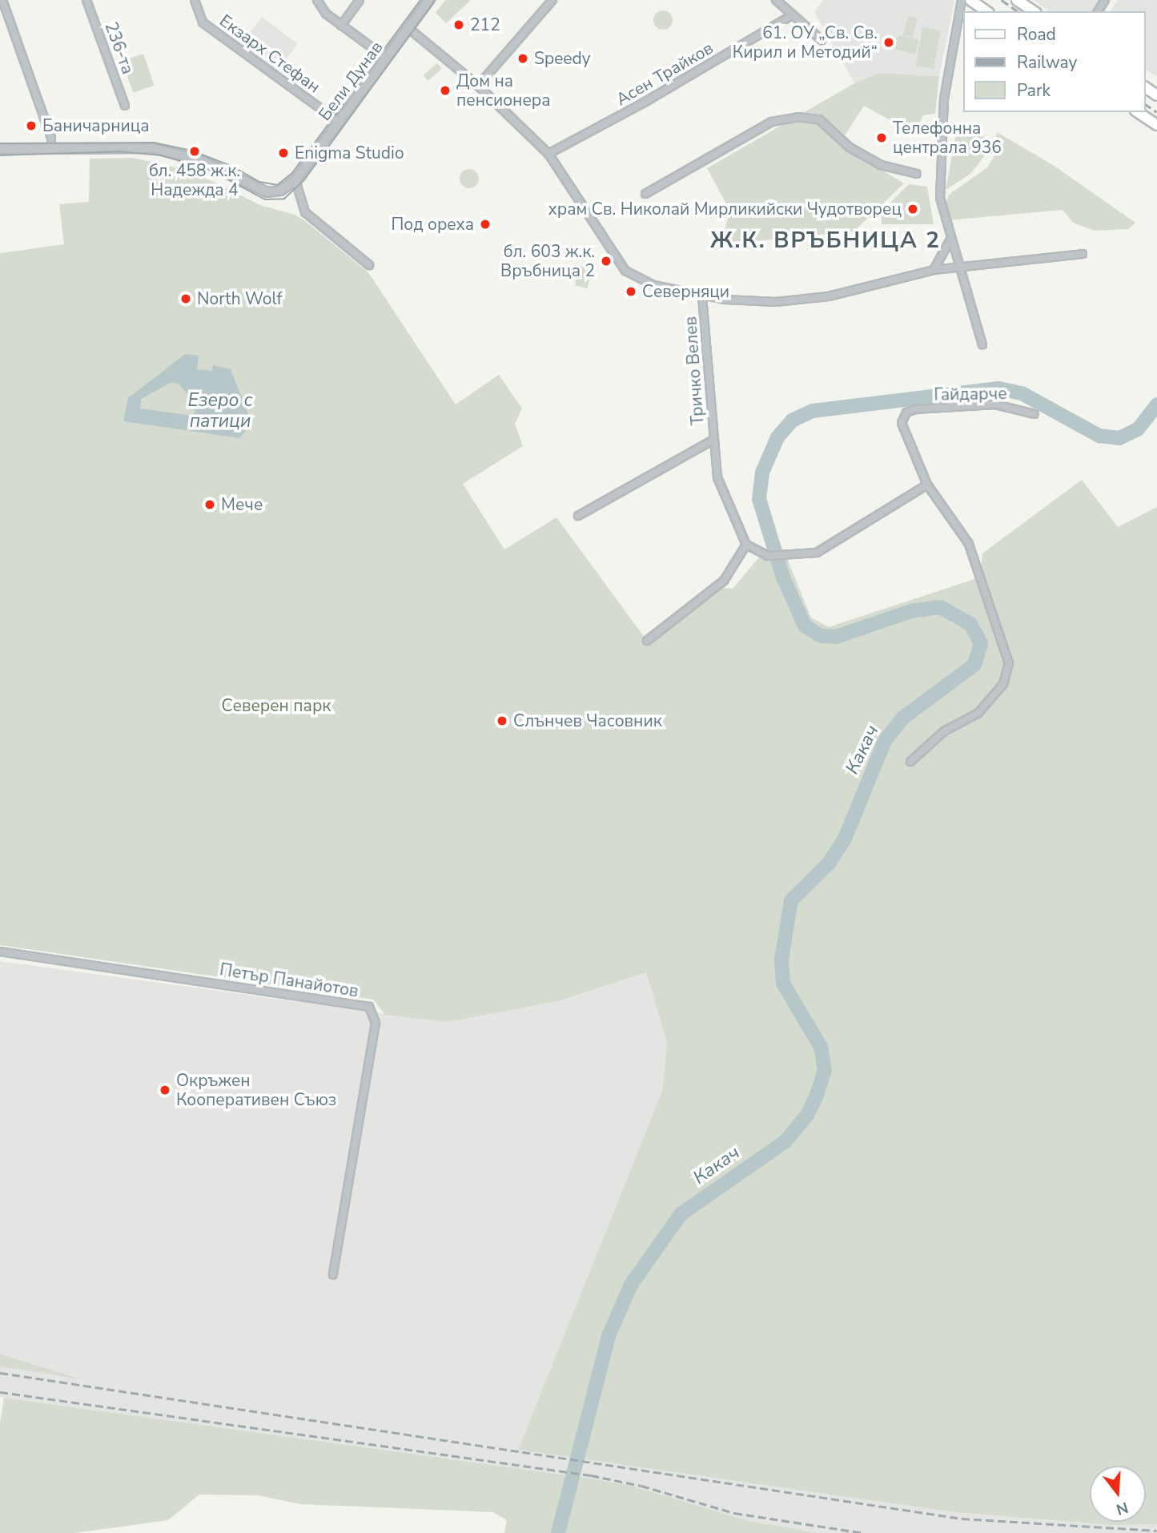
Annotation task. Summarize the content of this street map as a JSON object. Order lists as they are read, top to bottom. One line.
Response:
{"streets":{"street":["236-та","Екзарх Стефан","Асен Трайков","Бели Дунав","Тричко Велев","Гайдарче","Петър Панайотов"]},"crossings":[["Екзарх Стефан","Бели Дунав"]],"districts":["Ж.К. ВРЪБНИЦА 2"],"water":["Езеро с патици","Какач"],"parks":["Северен парк"],"places":["212","61. ОУ „Св. Св. Кирил и Методий“","Speedy","Дом на пенсионера","Баничарница","Телефонна централа 936","бл. 458 ж.к. Надежда 4","Enigma Studio","храм Св. Николай Мирликийски Чудотворец","Под ореха","бл. 603 ж.к. Връбница 2","Северняци","North Wolf","Мече","Слънчев Часовник","Окръжен Кооперативен Съюз"],"legend":["Road","Railway","Park"],"north":"bottom"}
